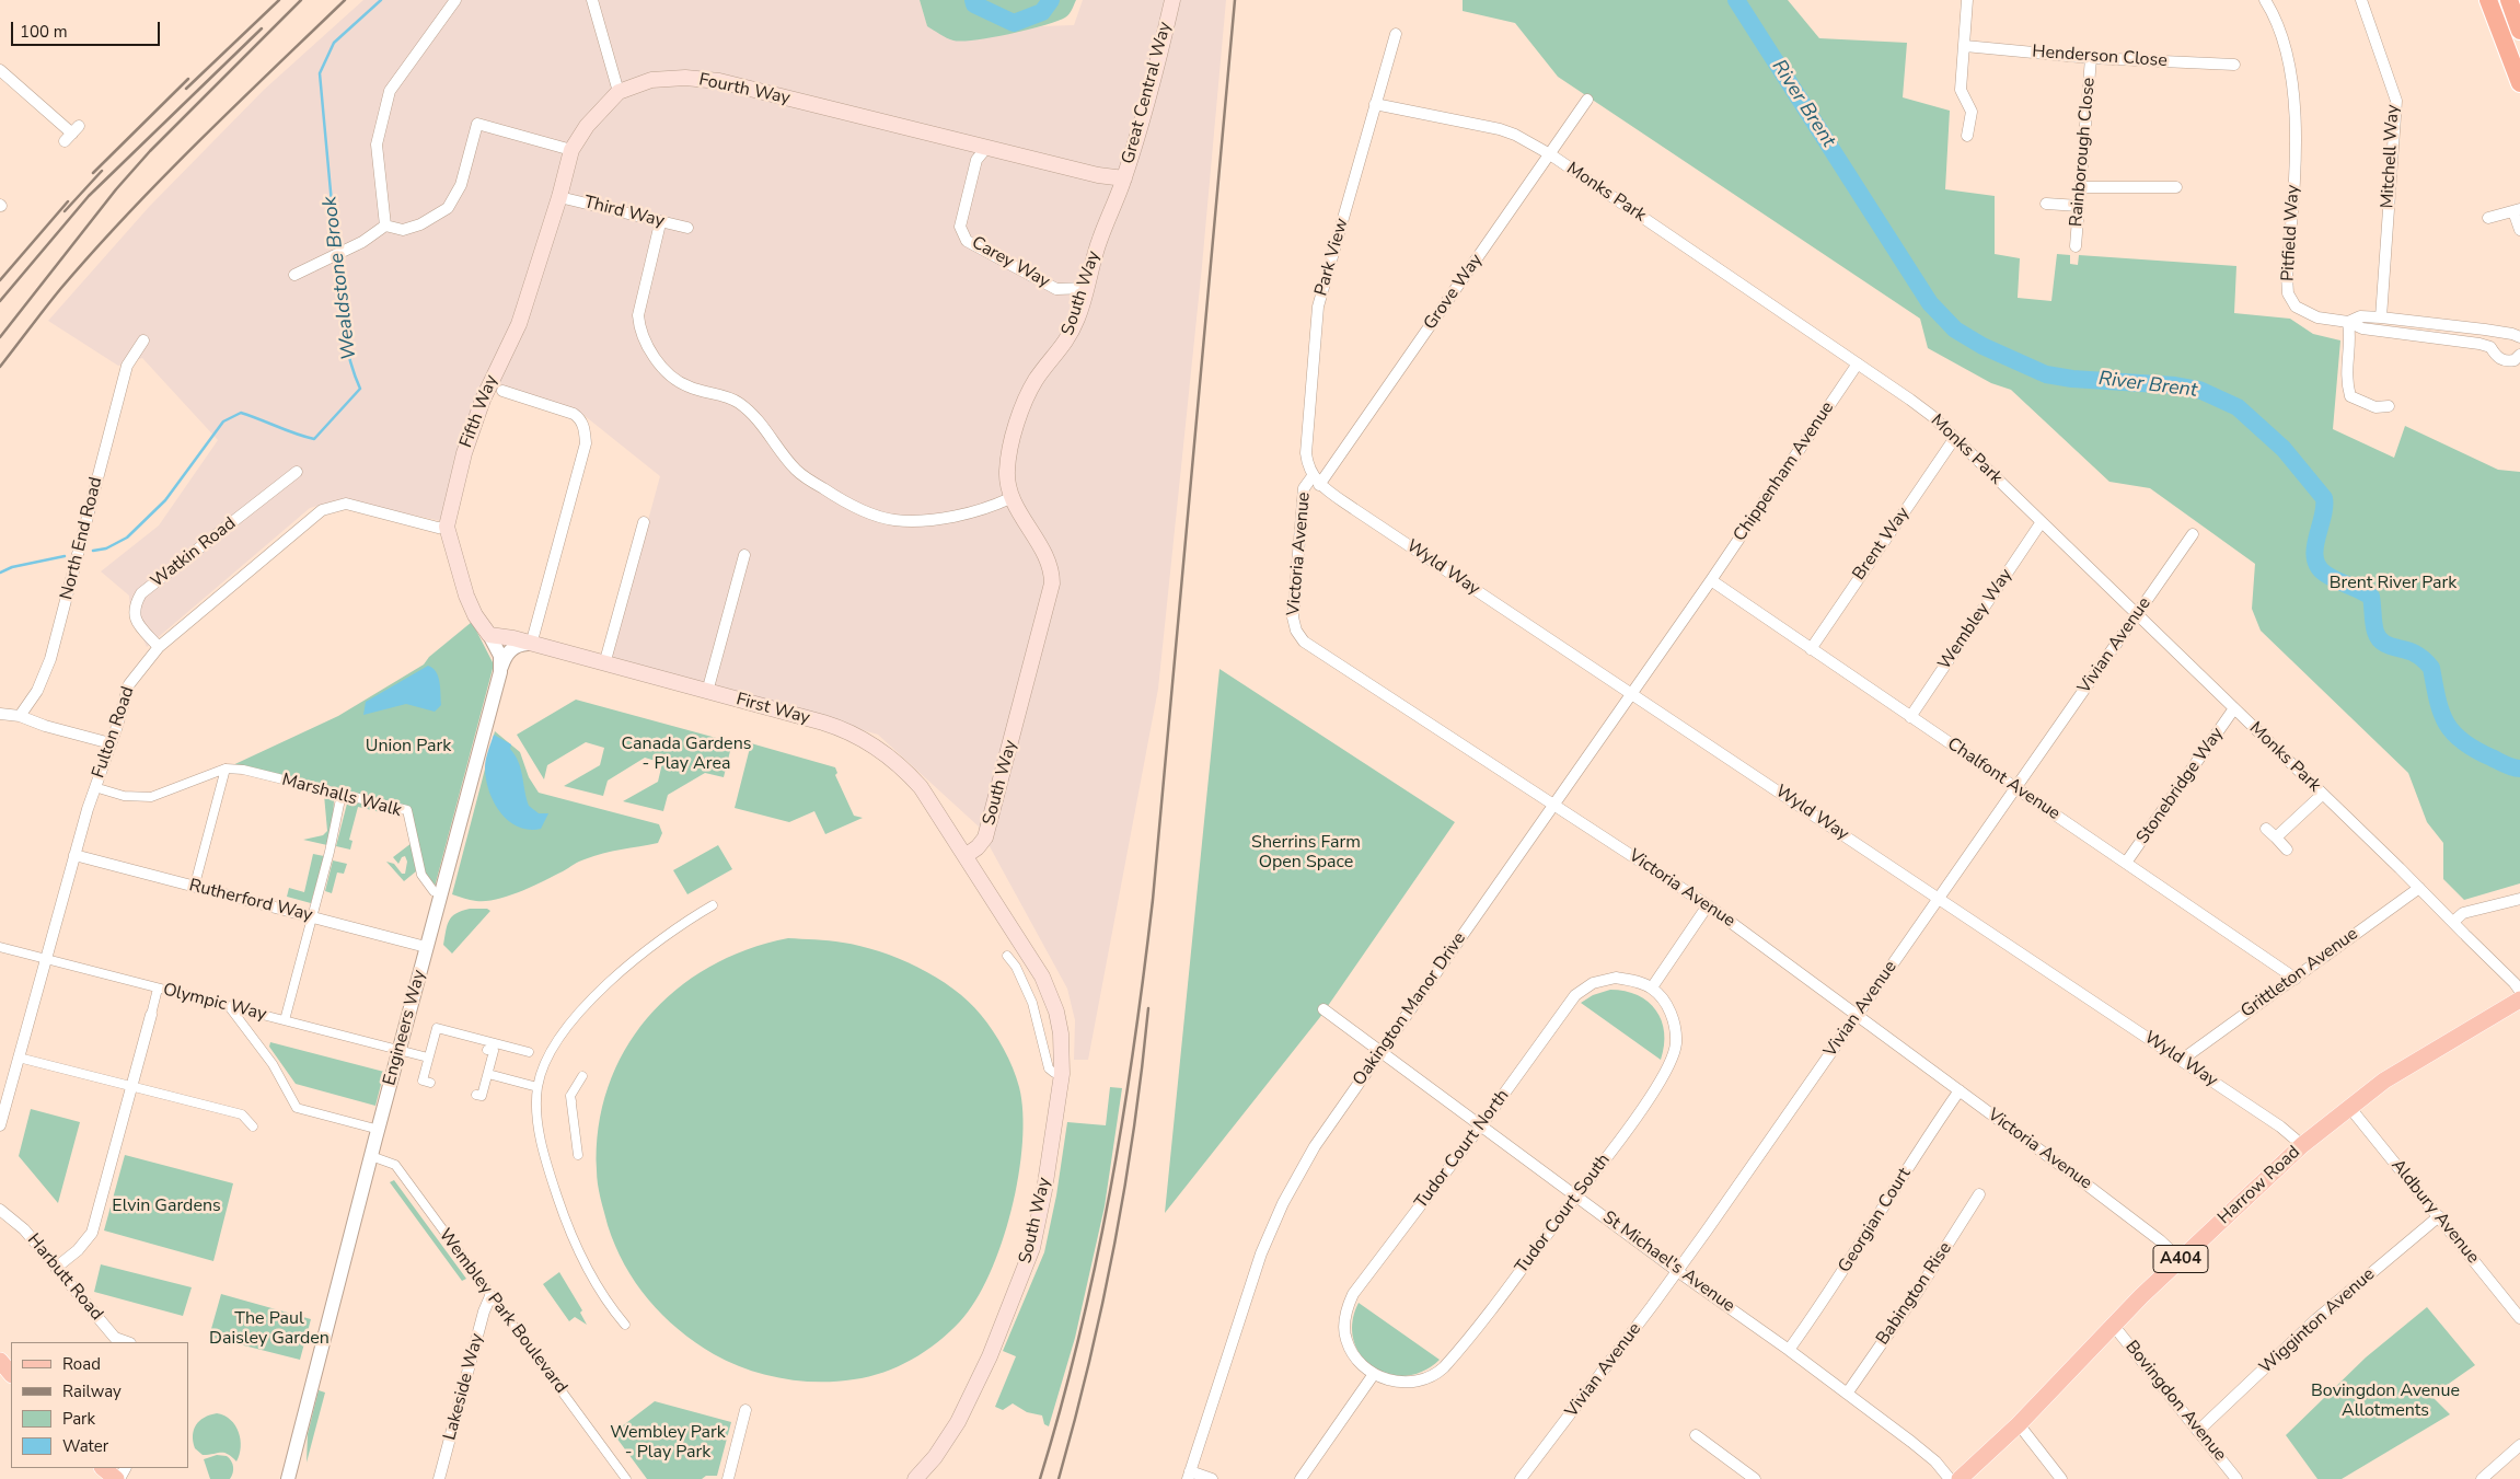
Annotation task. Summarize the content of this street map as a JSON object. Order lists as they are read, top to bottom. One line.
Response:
{"streets":{"main road":["Fourth Way","Great Central Way","South Way","Fifth Way","First Way","Harrow Road","A404"],"street":["Henderson Close","Rainborough Close","Mitchell Way","Monks Park","Third Way","Pitfield Way","Park View","Carey Way","Grove Way","Chippenham Avenue","North End Road","Brent Way","Watkin Road","Victoria Avenue","Wyld Way","Wembley Way","Vivian Avenue","Fulton Road","Chalfont Avenue","Stonebridge Way","Marshalls Walk","Rutherford Way","Grittleton Avenue","Olympic Way","Oakington Manor Drive","Engineers Way","Tudor Court North","Aldbury Avenue","Tudor Court South","Georgian Court","St Michael's Avenue","Harbutt Road","Babington Rise","Wembley Park Boulevard","Wigginton Avenue","Lakeside Way","Bovingdon Avenue"]},"crossings":[["Henderson Close","Rainborough Close"],["Fourth Way","Great Central Way"],["Fourth Way","Carey Way"],["Fourth Way","South Way"],["Fourth Way","Fifth Way"],["Great Central Way","South Way"],["Mitchell Way","Pitfield Way"],["Monks Park","Park View"],["Monks Park","Grove Way"],["Monks Park","Chippenham Avenue"],["Monks Park","Brent Way"],["Monks Park","Wembley Way"],["Monks Park","Vivian Avenue"],["Monks Park","Stonebridge Way"],["Monks Park","Grittleton Avenue"],["Third Way","Fifth Way"],["Park View","Grove Way"],["Park View","Victoria Avenue"],["Park View","Wyld Way"],["Carey Way","South Way"],["Grove Way","Victoria Avenue"],["Grove Way","Wyld Way"],["South Way","First Way"],["Fifth Way","Fulton Road"],["Fifth Way","Engineers Way"],["Chippenham Avenue","Chalfont Avenue"],["Chippenham Avenue","Oakington Manor Drive"],["Brent Way","Chalfont Avenue"],["Watkin Road","Fulton Road"],["Victoria Avenue","Wyld Way"],["Victoria Avenue","Vivian Avenue"],["Victoria Avenue","Oakington Manor Drive"],["Victoria Avenue","Harrow Road"],["Victoria Avenue","Georgian Court"],["Wyld Way","Vivian Avenue"],["Wyld Way","Grittleton Avenue"],["Wyld Way","Oakington Manor Drive"],["Wyld Way","Harrow Road"],["Wembley Way","Chalfont Avenue"],["Vivian Avenue","Chalfont Avenue"],["Vivian Avenue","St Michael's Avenue"],["Fulton Road","Rutherford Way"],["Fulton Road","Olympic Way"],["Chalfont Avenue","Stonebridge Way"],["Chalfont Avenue","Grittleton Avenue"],["Chalfont Avenue","Oakington Manor Drive"],["Rutherford Way","Engineers Way"],["Olympic Way","Engineers Way"],["Oakington Manor Drive","St Michael's Avenue"],["Engineers Way","Wembley Park Boulevard"],["Tudor Court North","Tudor Court South"],["Tudor Court North","St Michael's Avenue"],["Harrow Road","Aldbury Avenue"],["Harrow Road","Bovingdon Avenue"],["Aldbury Avenue","Wigginton Avenue"],["Tudor Court South","St Michael's Avenue"],["Georgian Court","St Michael's Avenue"],["St Michael's Avenue","Babington Rise"],["Wembley Park Boulevard","Lakeside Way"],["Wigginton Avenue","Bovingdon Avenue"]],"water":["River Brent","Wealdstone Brook"],"parks":["Brent River Park","Canada Gardens - Play Area","Union Park","Sherrins Farm Open Space","Elvin Gardens","The Paul Daisley Garden","Bovingdon Avenue Allotments","Wembley Park - Play Park"],"legend":["Road","Railway","Park","Water"],"scale_bar":"100 m"}
